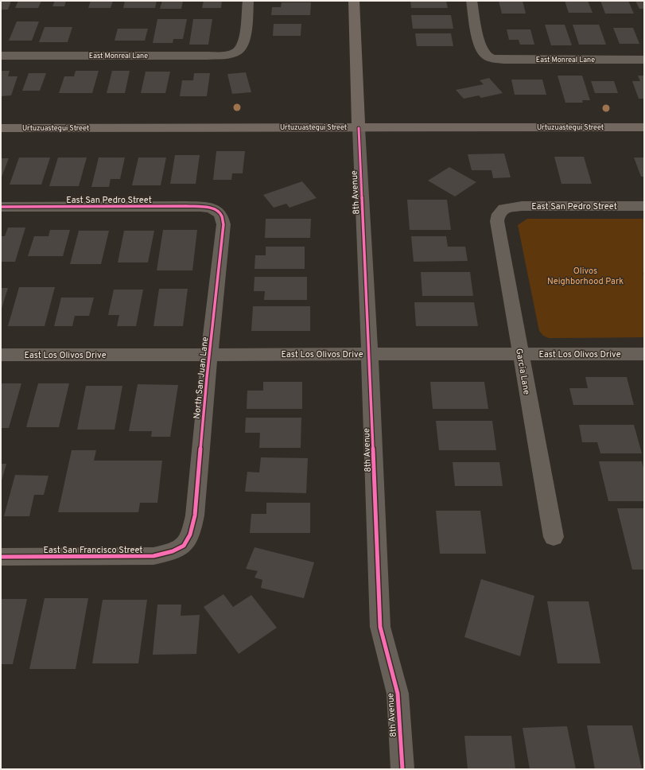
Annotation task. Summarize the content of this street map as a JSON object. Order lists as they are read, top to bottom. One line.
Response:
{"streets":{"main road":["Urtuzuastegui Street","8th Avenue"],"street":["East Monreal Lane","East San Pedro Street","East Los Olivos Drive","Garcia Lane","North San Juan Lane","East San Francisco Street"]},"crossings":[["Urtuzuastegui Street","8th Avenue"],["8th Avenue","East Los Olivos Drive"],["East San Pedro Street","Garcia Lane"],["East San Pedro Street","North San Juan Lane"],["East Los Olivos Drive","Garcia Lane"],["East Los Olivos Drive","North San Juan Lane"],["North San Juan Lane","East San Francisco Street"]],"parks":["Olivos Neighborhood Park"]}
